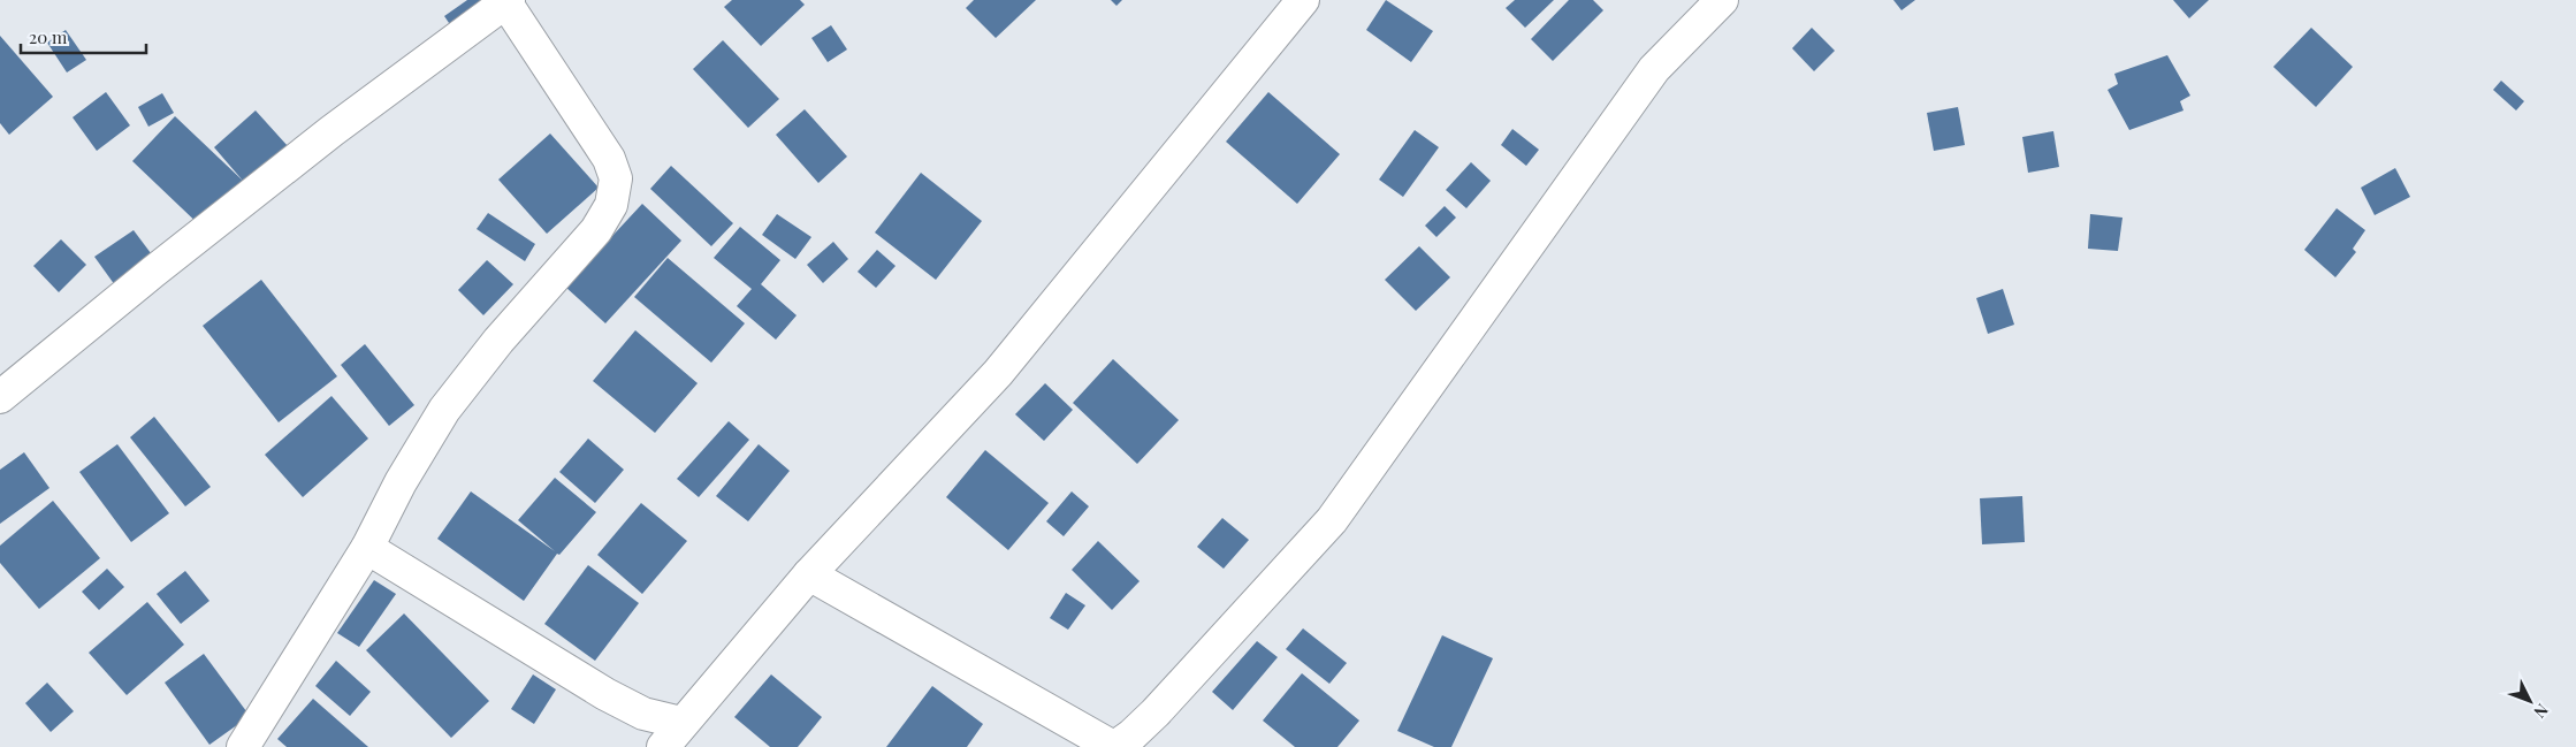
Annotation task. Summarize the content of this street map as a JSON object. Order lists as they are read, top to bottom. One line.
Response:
{"scale_bar":"20 m","north":"bottom right"}
